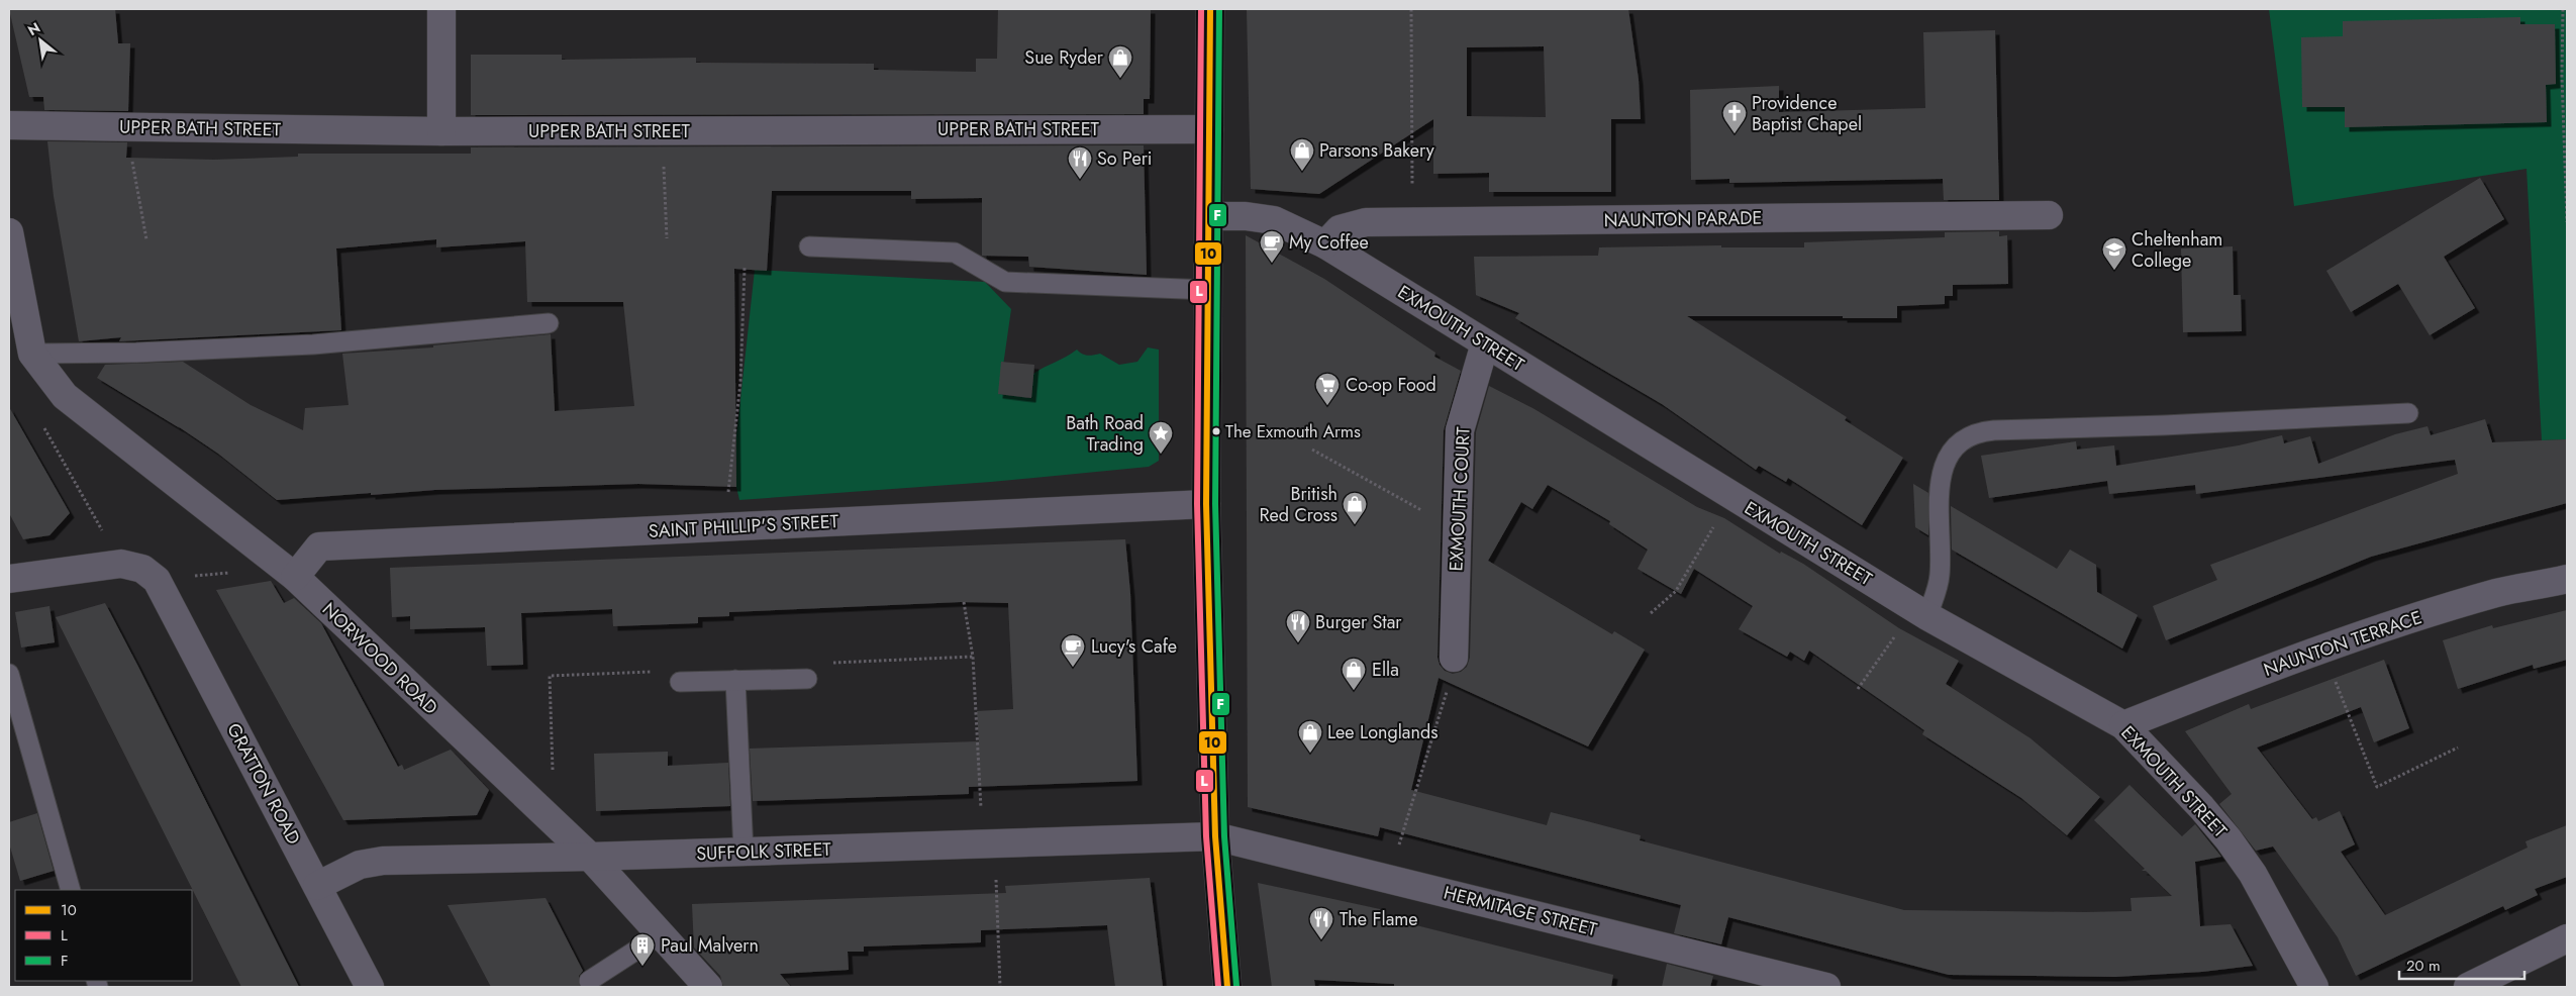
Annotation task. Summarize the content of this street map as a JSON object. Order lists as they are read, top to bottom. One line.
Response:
{"streets":{"street":["UPPER BATH STREET","NAUNTON PARADE","EXMOUTH STREET","EXMOUTH COURT","SAINT PHILLIP'S STREET","NAUNTON TERRACE","NORWOOD ROAD","GRATTON ROAD","SUFFOLK STREET","HERMITAGE STREET"]},"crossings":[["NAUNTON PARADE","EXMOUTH STREET"],["EXMOUTH STREET","EXMOUTH COURT"],["EXMOUTH STREET","NAUNTON TERRACE"],["SAINT PHILLIP'S STREET","NORWOOD ROAD"],["NORWOOD ROAD","SUFFOLK STREET"],["GRATTON ROAD","SUFFOLK STREET"],["SUFFOLK STREET","HERMITAGE STREET"]],"places":{"shop":["Sue Ryder","Parsons Bakery","British Red Cross","Ella","Lee Longlands"],"church":["Providence Baptist Chapel"],"restaurant":["So Peri","Burger Star","The Flame"],"cafe":["My Coffee","Lucy's Cafe"],"school or university":["Cheltenham College"],"supermarket":["Co-op Food"],"other":["The Exmouth Arms"],"place":["Bath Road Trading"],"building":["Paul Malvern"]},"lines":["transit line 10","transit line L","transit line F"],"legend":["10","L","F"],"scale_bar":"20 m","north":"top left"}
